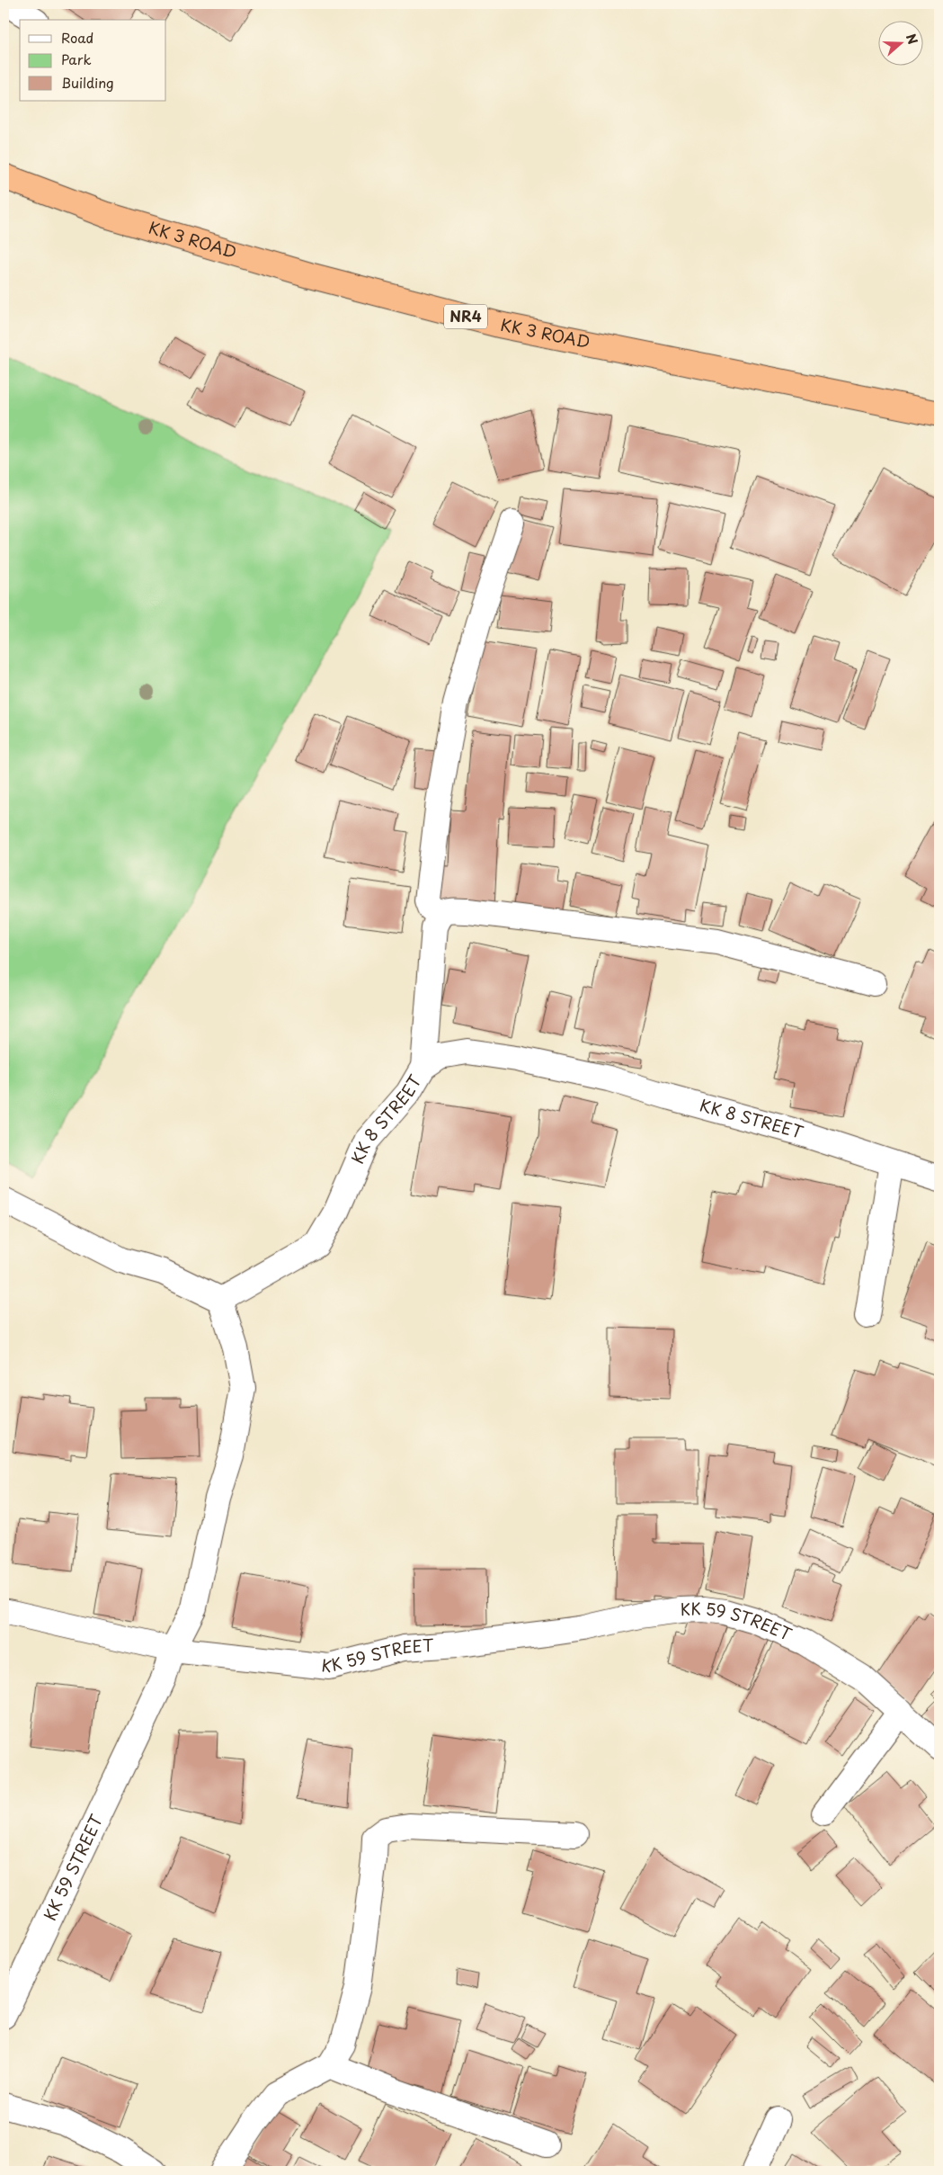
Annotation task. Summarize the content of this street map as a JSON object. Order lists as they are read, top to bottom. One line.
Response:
{"streets":{"highway":["KK 3 ROAD","NR4"],"street":["KK 8 STREET","KK 59 STREET"]},"legend":["Road","Park","Building"],"north":"right"}
